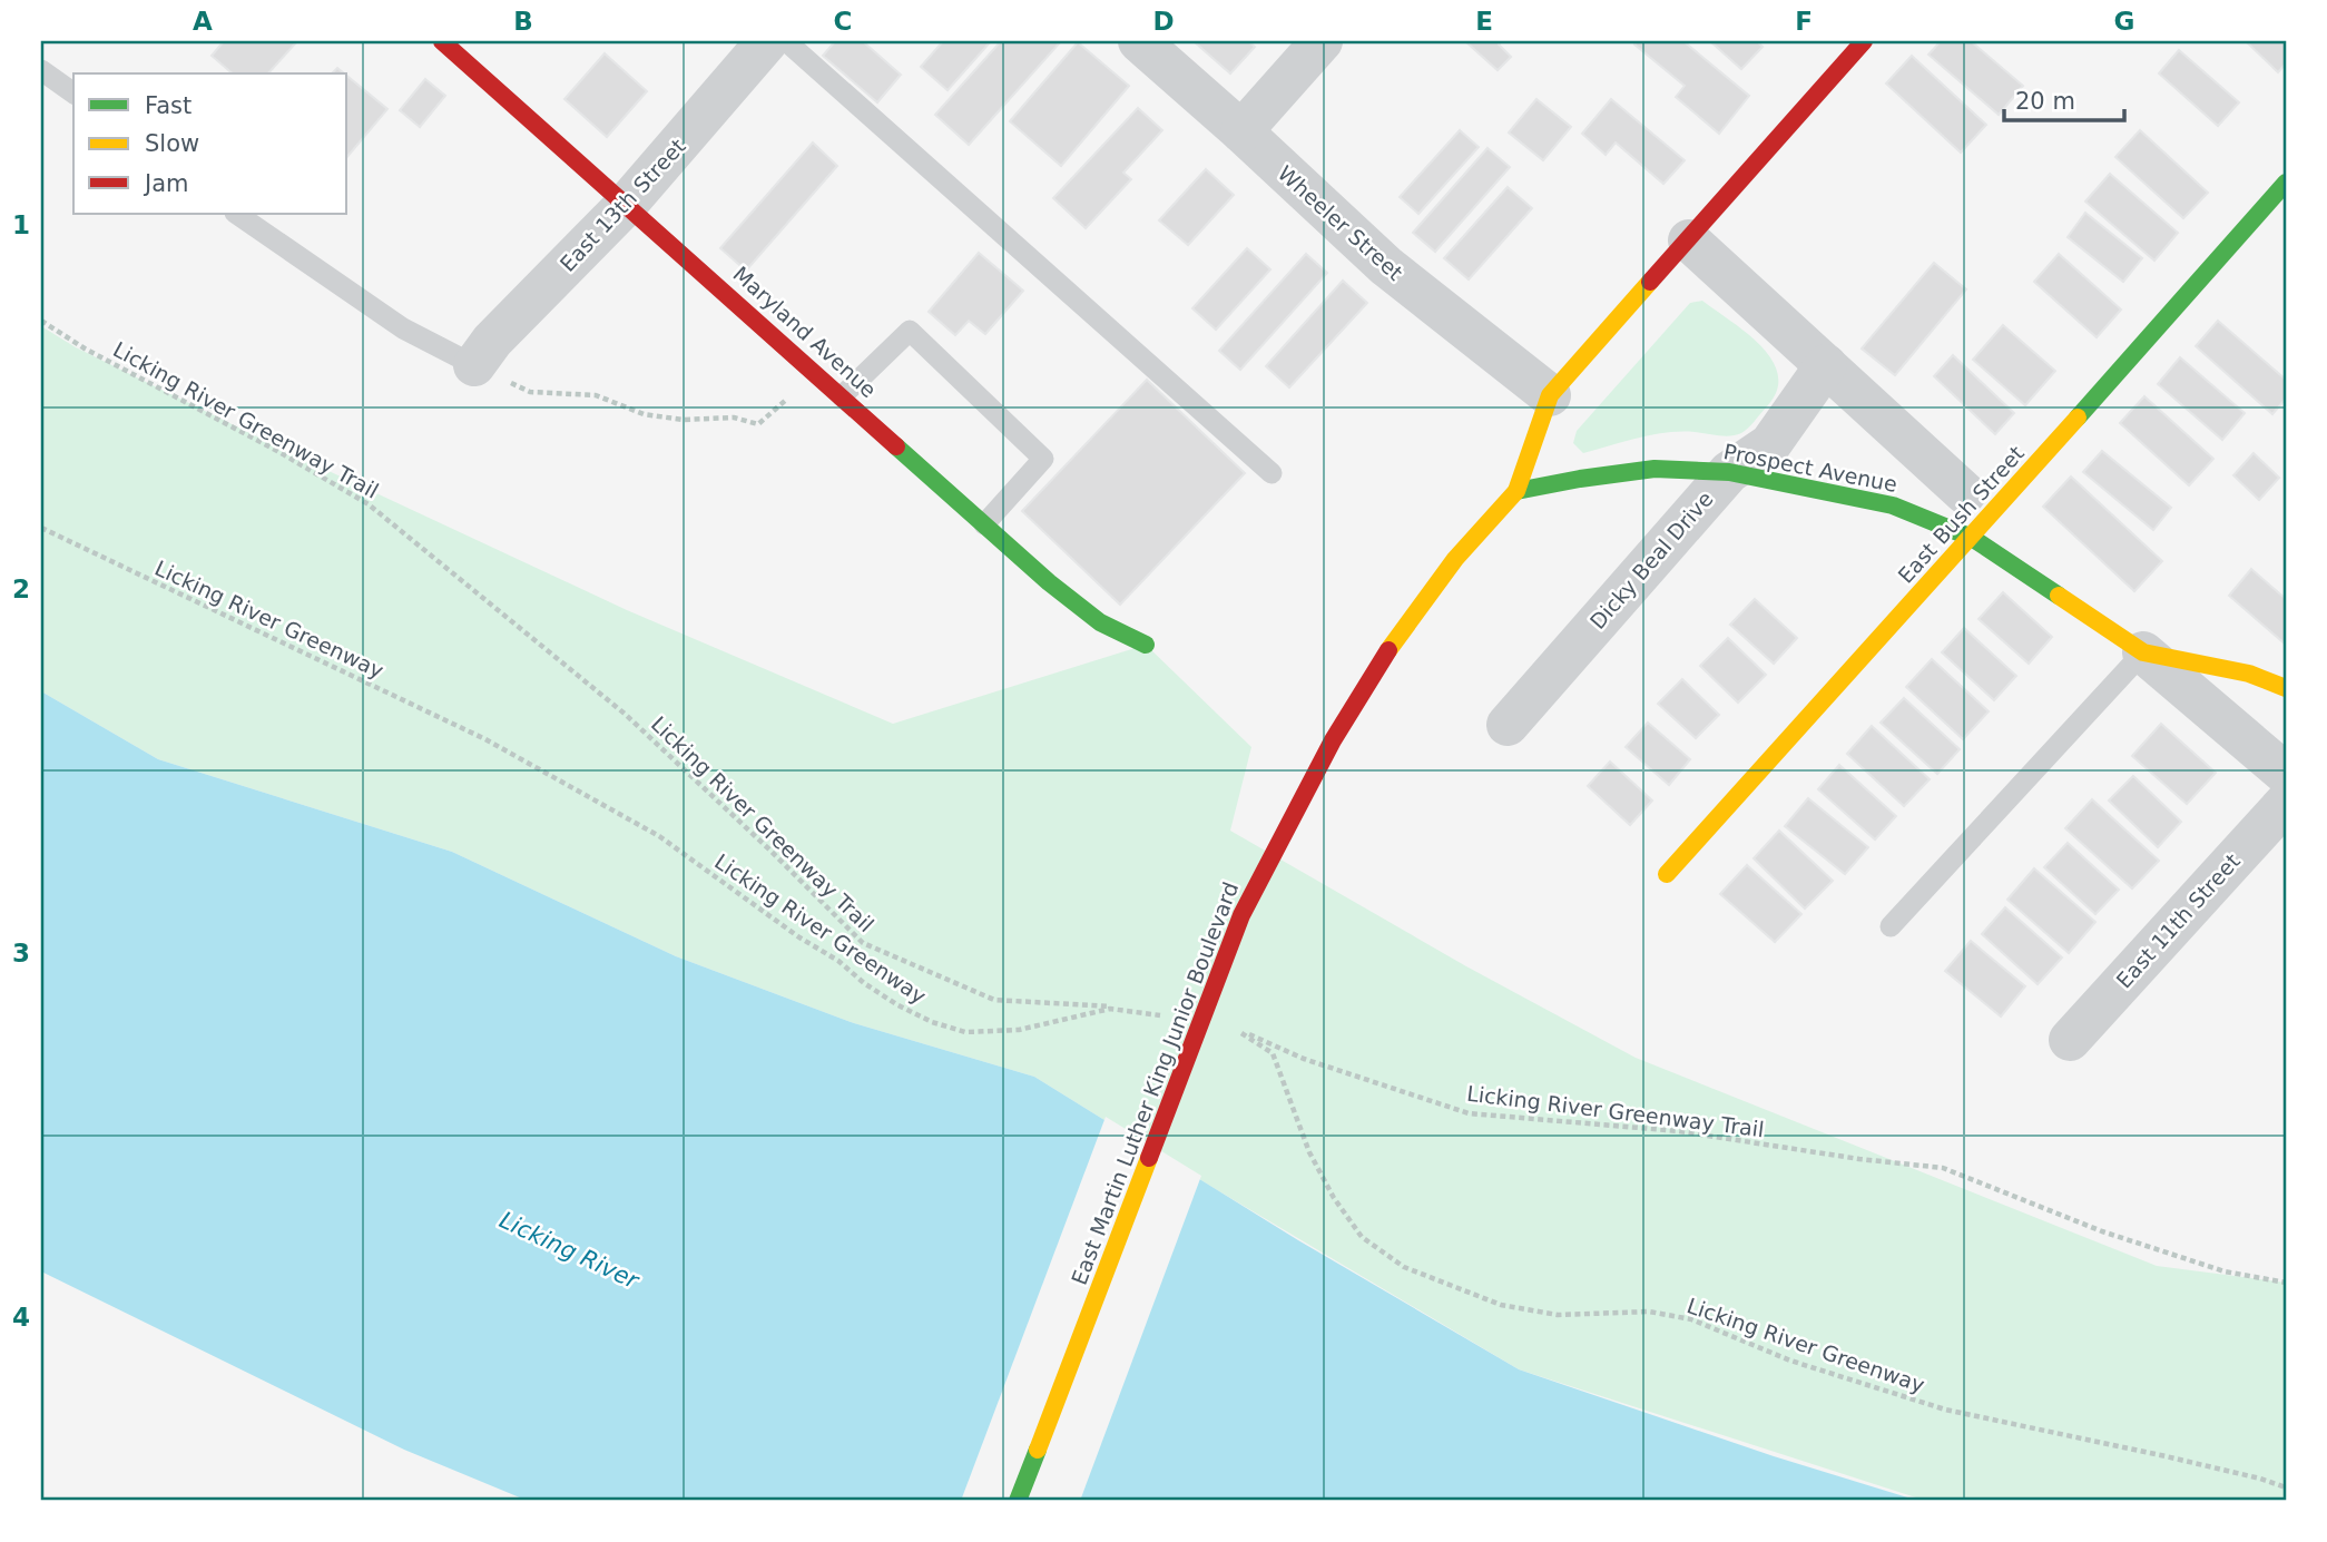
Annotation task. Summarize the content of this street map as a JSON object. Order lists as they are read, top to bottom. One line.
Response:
{"streets":{"main road":["Maryland Avenue","Prospect Avenue","East Bush Street","East Martin Luther King Junior Boulevard"],"street":["East 13th Street","Wheeler Street","Dicky Beal Drive","East 11th Street"],"path":["Licking River Greenway Trail","Licking River Greenway"]},"crossings":[["East 13th Street","Maryland Avenue"],["Wheeler Street","East Martin Luther King Junior Boulevard"],["Licking River Greenway Trail","Licking River Greenway"],["Prospect Avenue","East Bush Street"],["Prospect Avenue","Dicky Beal Drive"],["Prospect Avenue","East Martin Luther King Junior Boulevard"]],"water":["Licking River"],"legend":["Fast","Slow","Jam"],"scale_bar":"20 m","grid":{"columns":["A","B","C","D","E","F","G"],"rows":["1","2","3","4"]}}
